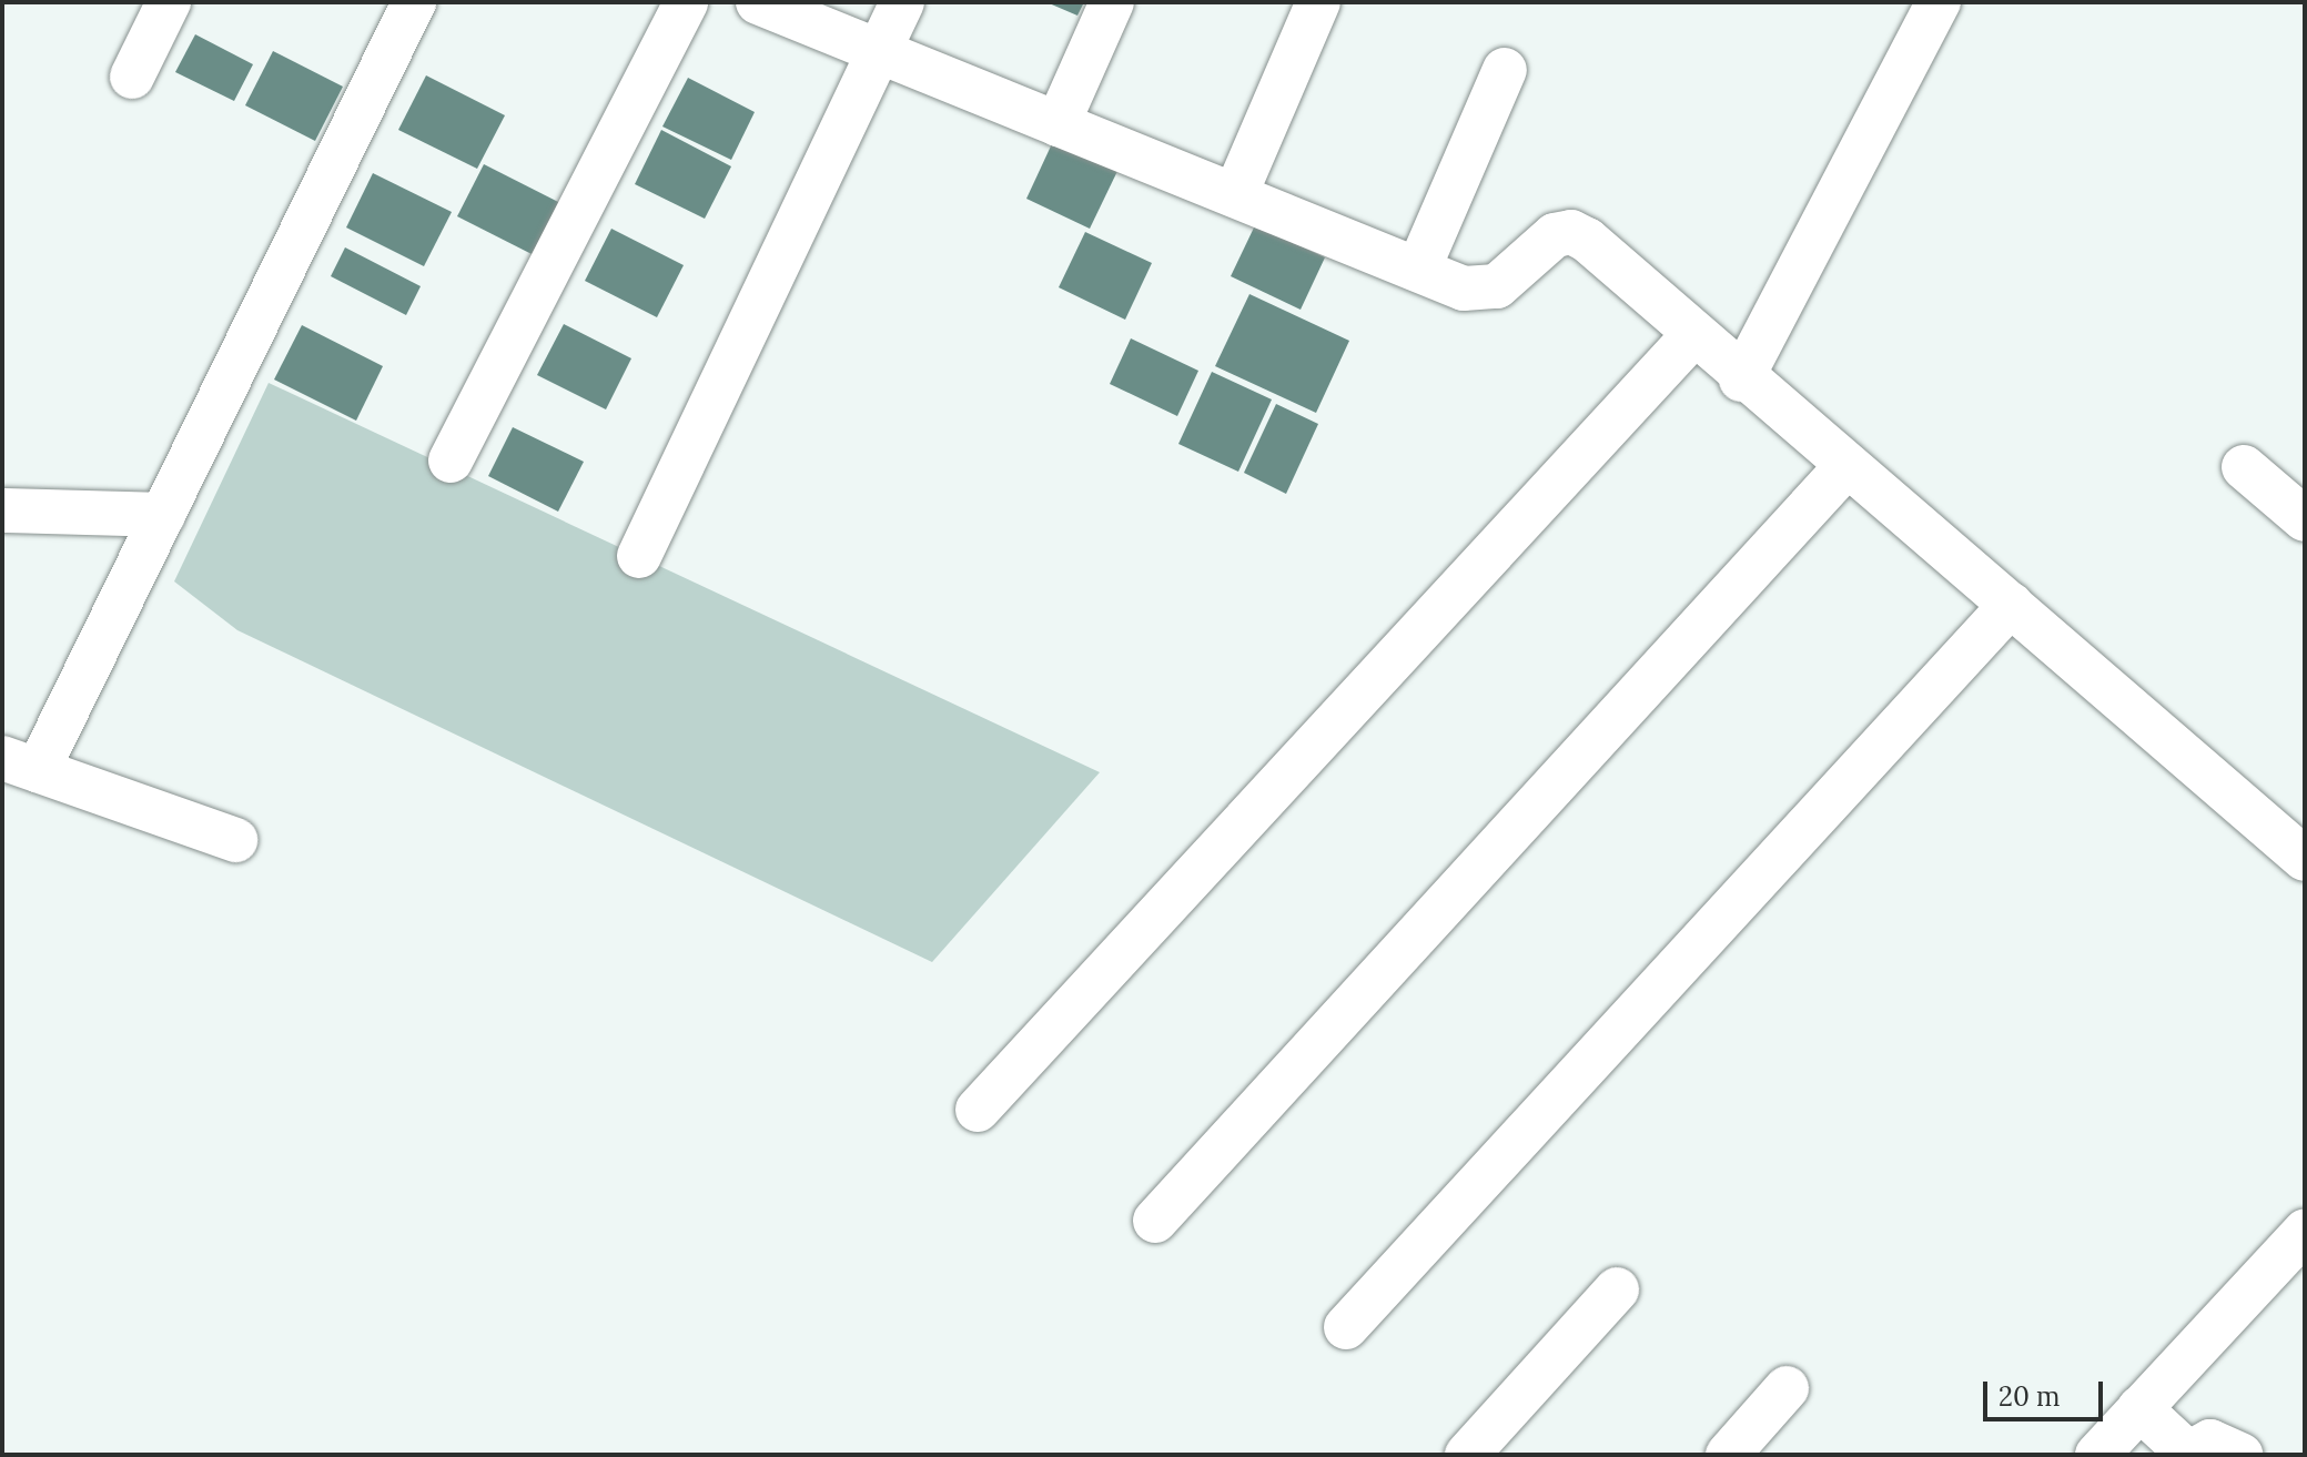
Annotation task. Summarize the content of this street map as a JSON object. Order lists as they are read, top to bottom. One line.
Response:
{"scale_bar":"20 m"}
